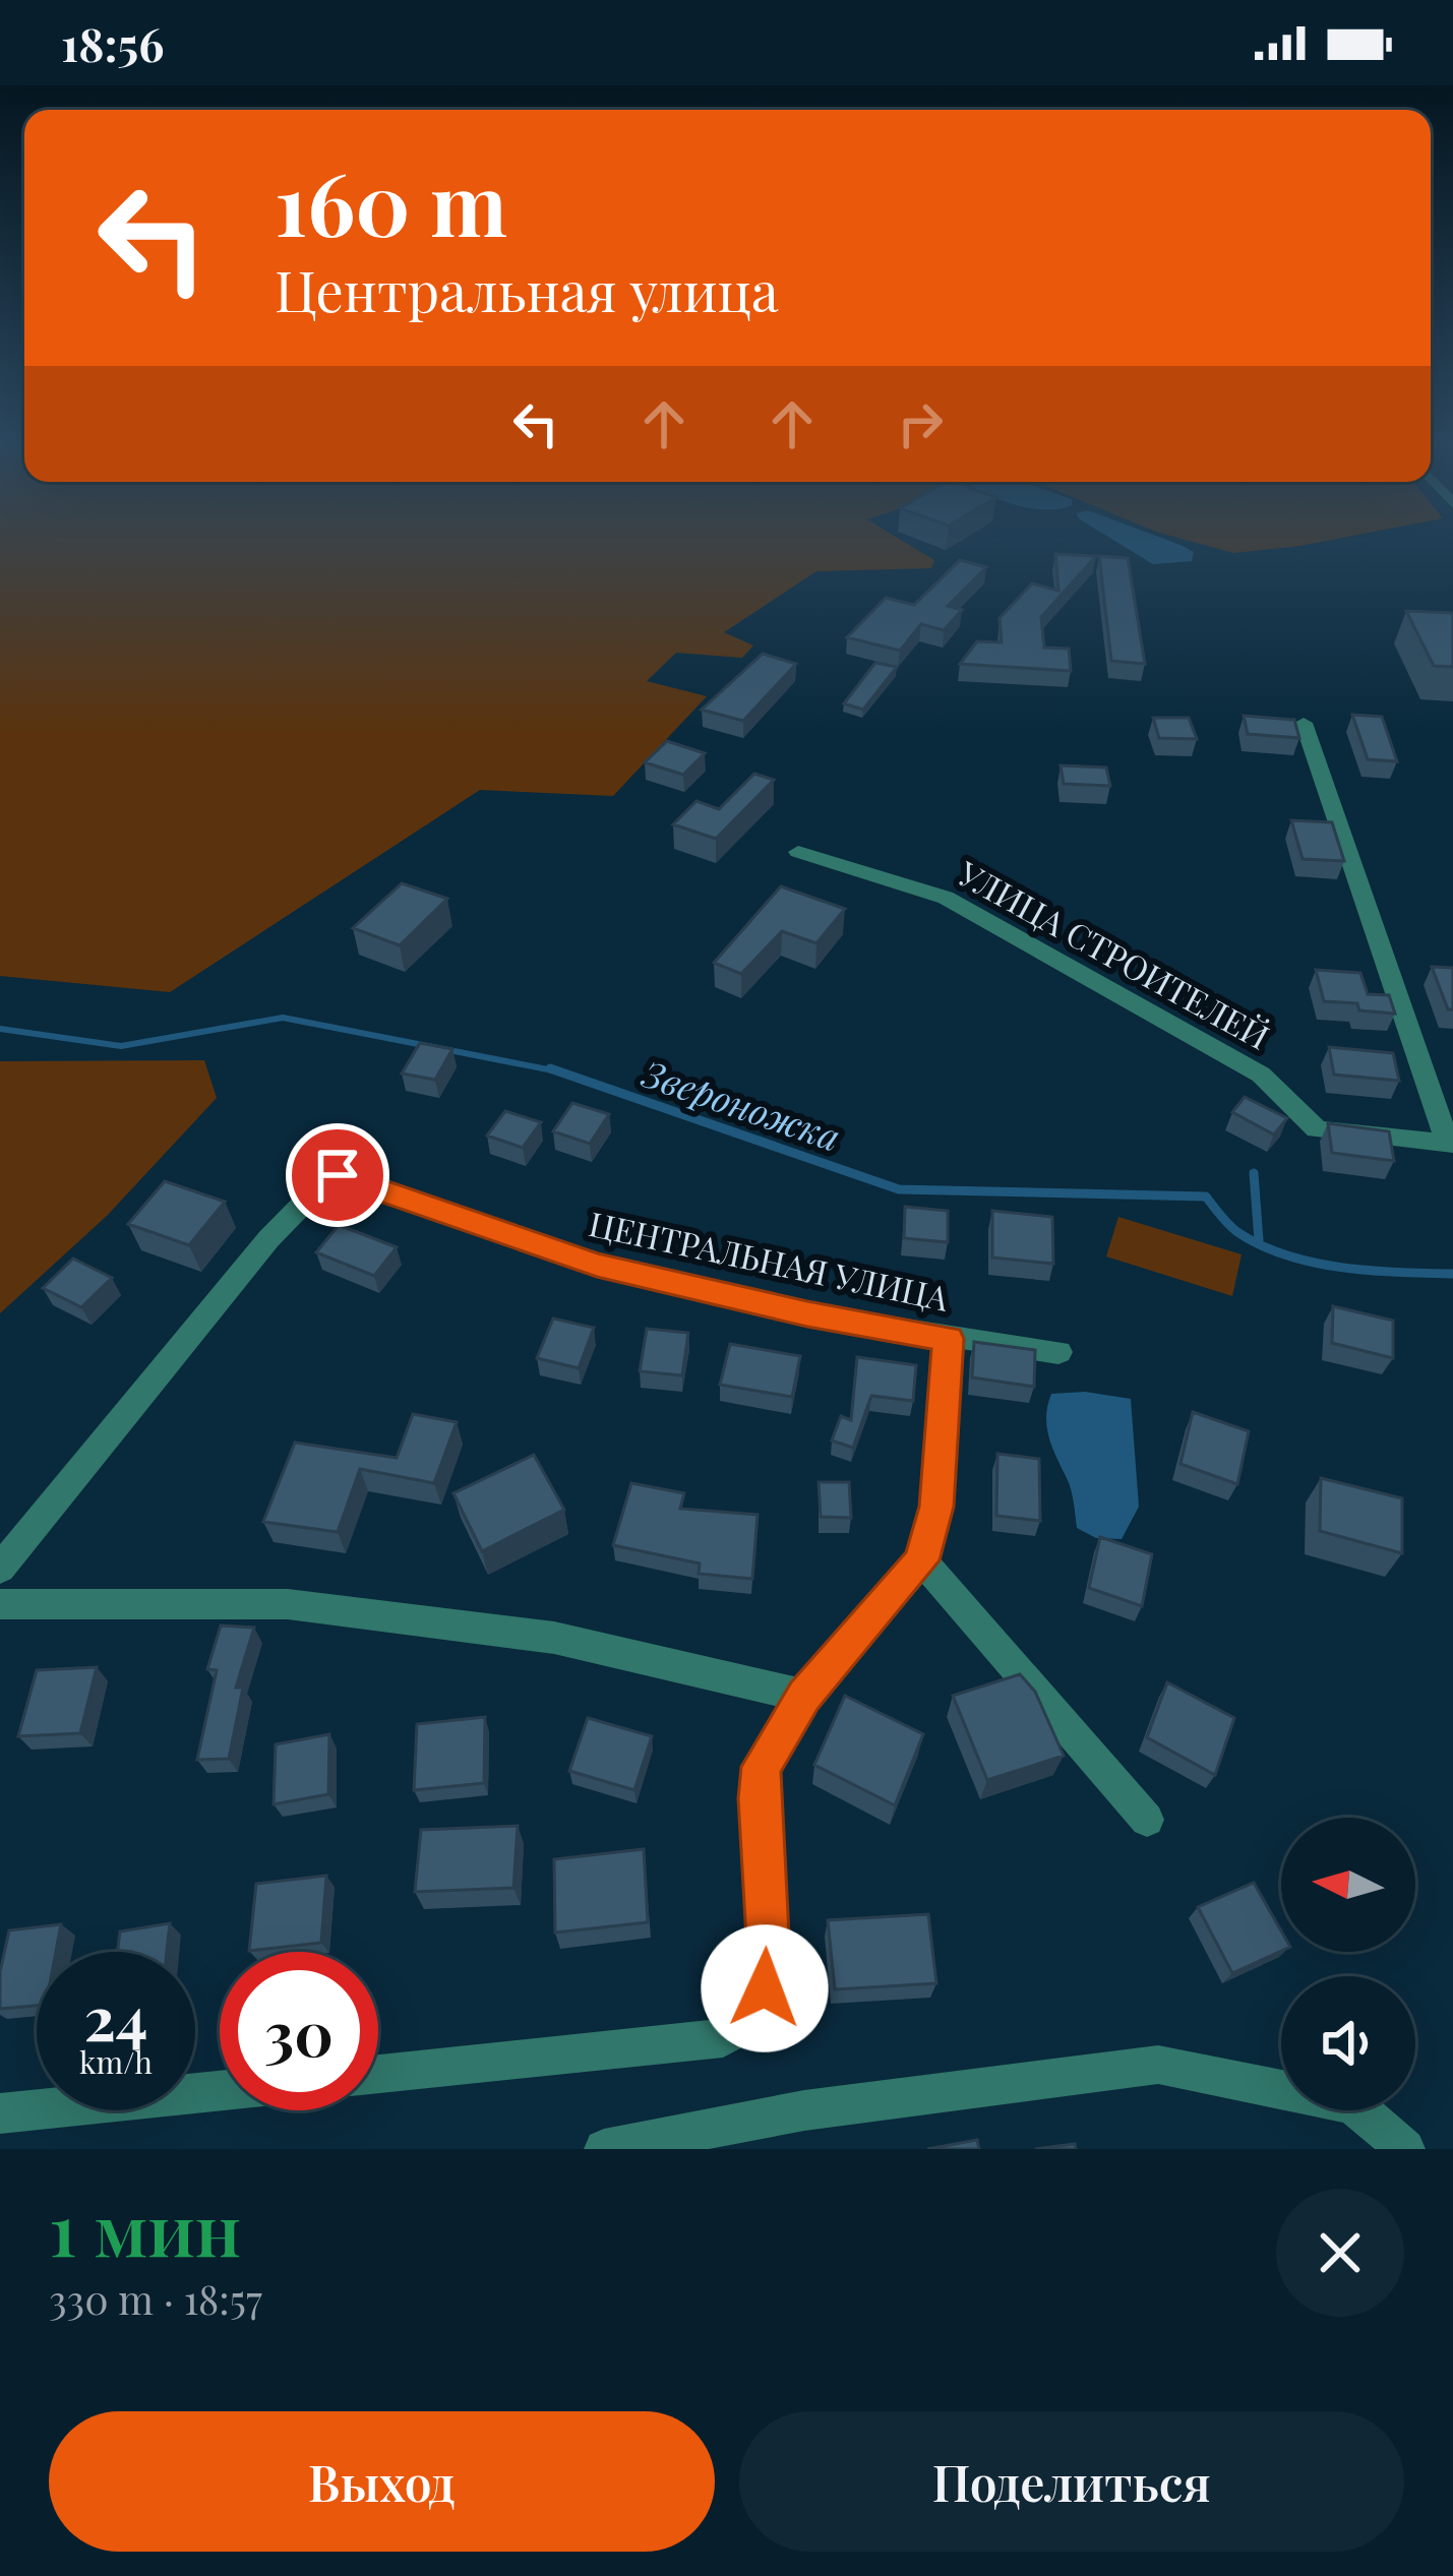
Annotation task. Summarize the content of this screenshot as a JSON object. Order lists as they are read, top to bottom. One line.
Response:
{"streets":{"street":["УЛИЦА СТРОИТЕЛЕЙ","ЦЕНТРАЛЬНАЯ УЛИЦА"]},"water":["Звероножка"],"north":"left","page":{"status":"18:56","turn":["160 m","Центральная улица"],"speed":"24 km/h","limit":"30","heading":["1 мин","330 m · 18:57"],"buttons":["Выход","Поделиться"]}}
